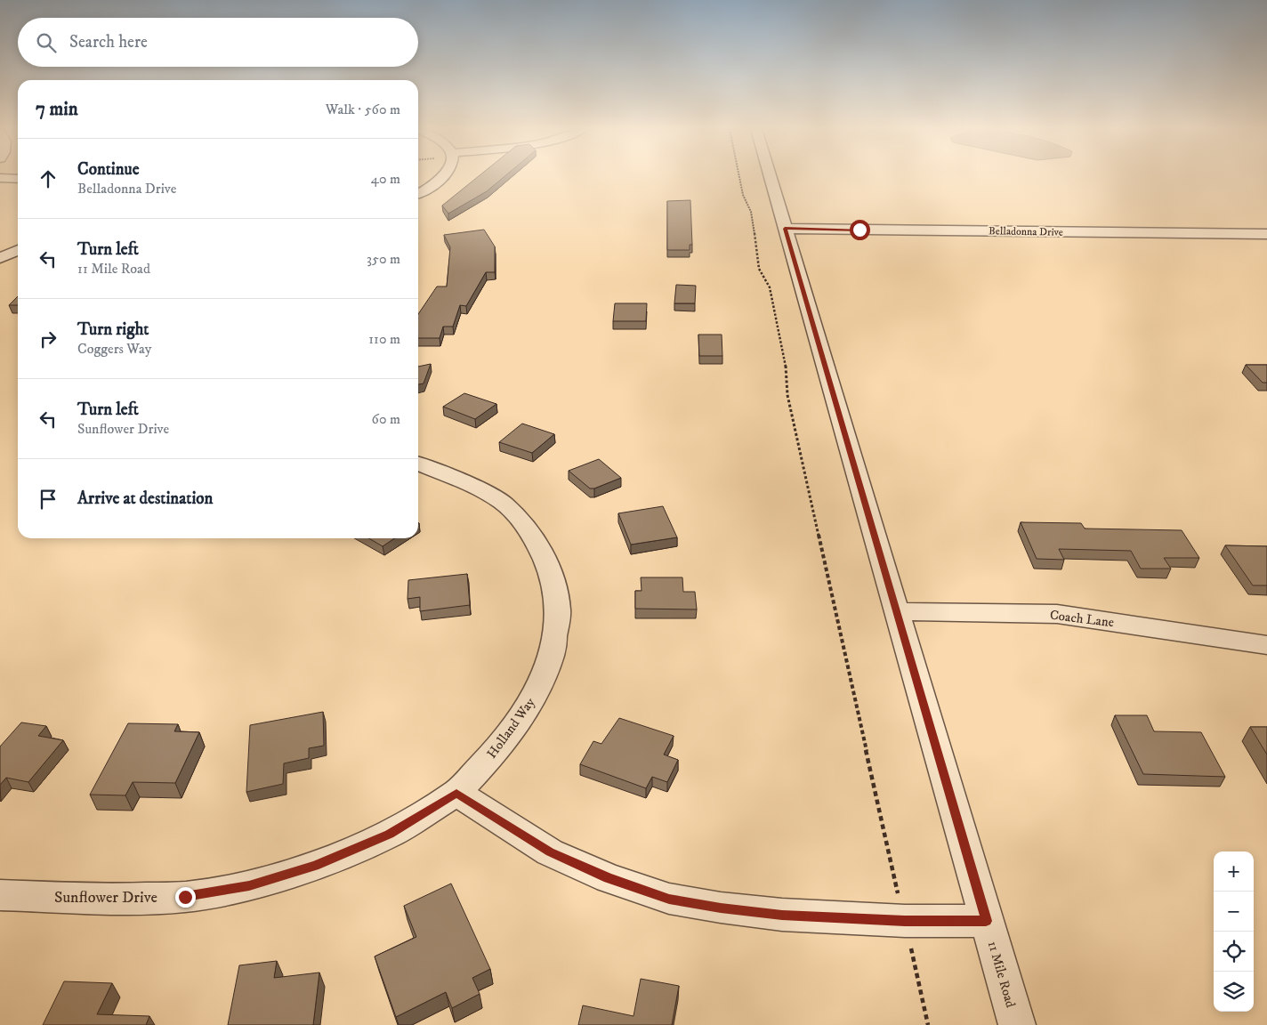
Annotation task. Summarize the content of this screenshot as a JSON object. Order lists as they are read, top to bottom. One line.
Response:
{"streets":{"street":["Belladonna Drive","Coach Lane","Holland Way","Sunflower Drive","11 Mile Road"]},"crossings":[["Belladonna Drive","11 Mile Road"],["Coach Lane","11 Mile Road"],["Holland Way","Sunflower Drive"]],"page":{"search":"Search here","heading":["7 min","Walk · 560 m"],"list":[["Continue","Belladonna Drive","40 m"],["Turn left","11 Mile Road","350 m"],["Turn right","Coggers Way","110 m"],["Turn left","Sunflower Drive","60 m"],"Arrive at destination"],"map_buttons":["+","−"]}}
